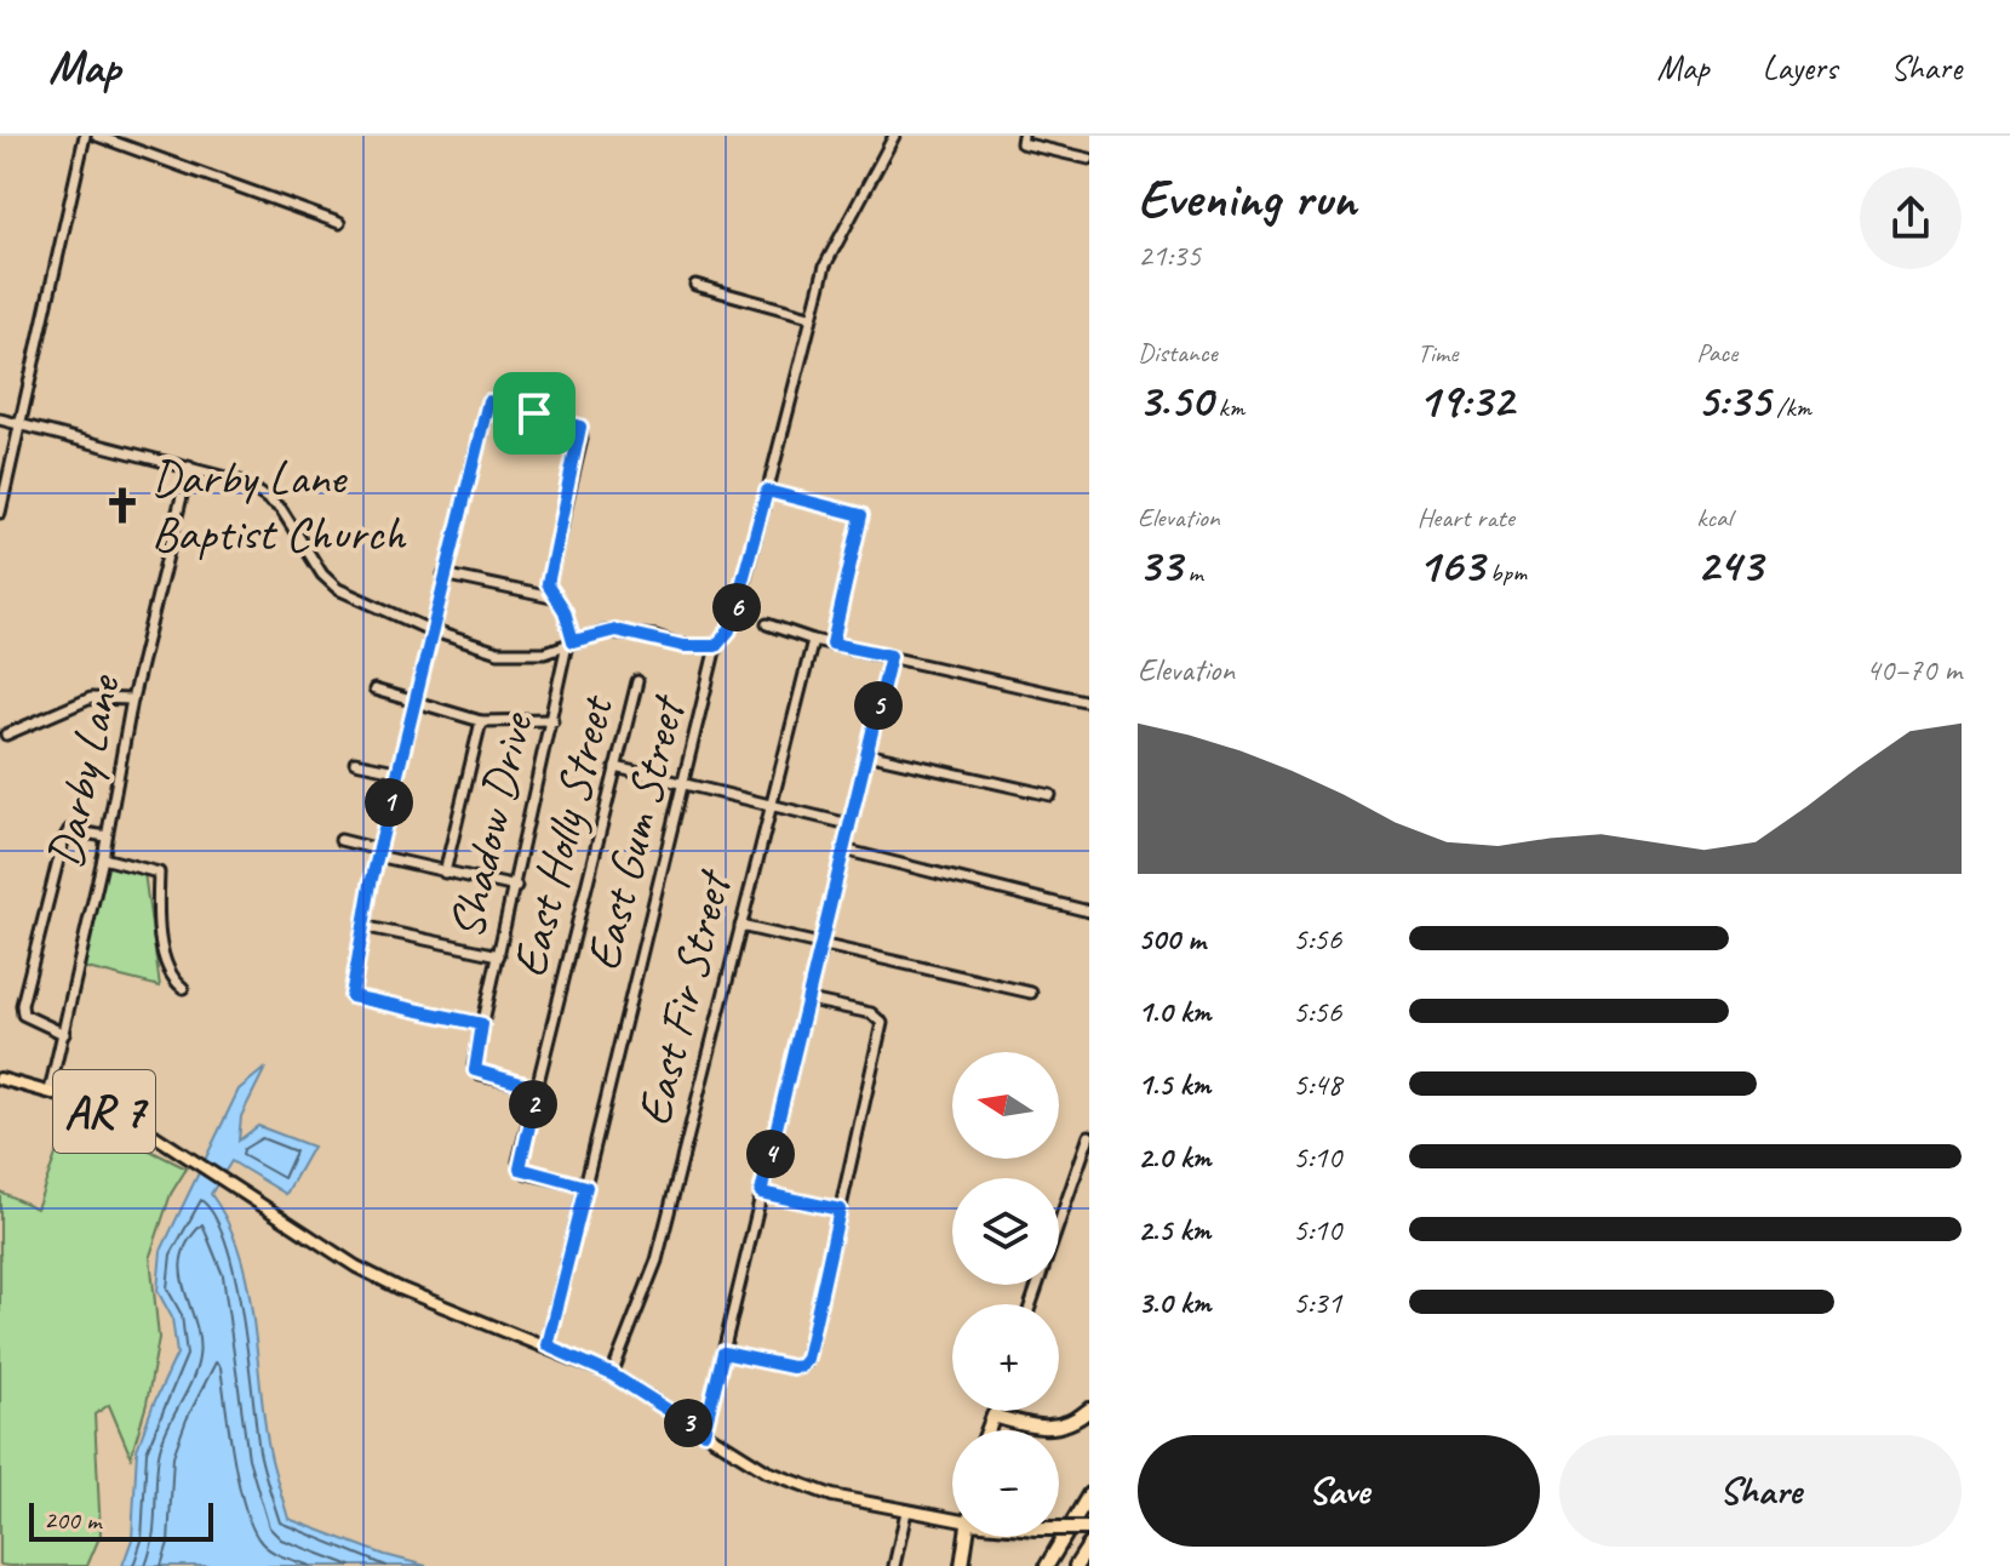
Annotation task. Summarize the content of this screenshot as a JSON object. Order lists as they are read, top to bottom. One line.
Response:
{"streets":{"highway":["AR 7"],"street":["Darby Lane","Shadow Drive","East Gum Street","East Holly Street","East Fir Street"]},"crossings":[["Darby Lane","AR 7"],["Shadow Drive","East Holly Street"],["East Gum Street","East Holly Street"],["East Gum Street","AR 7"],["East Fir Street","AR 7"]],"places":{"church":["Darby Lane Baptist Church"]},"scale_bar":"200 m","north":"left","page":{"header":"Map","nav":["Map","Layers","Share"],"heading":["Evening run","21:35"],"stats":[["Distance","3.50 km"],["Time","19:32"],["Pace","5:35 /km"],["Elevation","33 m"],["Heart rate","163 bpm"],["kcal","243"]],"pins":["6","5","1","2","4","3"],"chart":["Elevation","40–70 m"],"list":[{"name":"500 m","note":"5:56"},{"name":"1.0 km","note":"5:56"},{"name":"1.5 km","note":"5:48"},{"name":"2.0 km","note":"5:10"},{"name":"2.5 km","note":"5:10"},{"name":"3.0 km","note":"5:31"}],"map_buttons":["+","−"],"buttons":["Save","Share"],"scale":"200 m"}}
